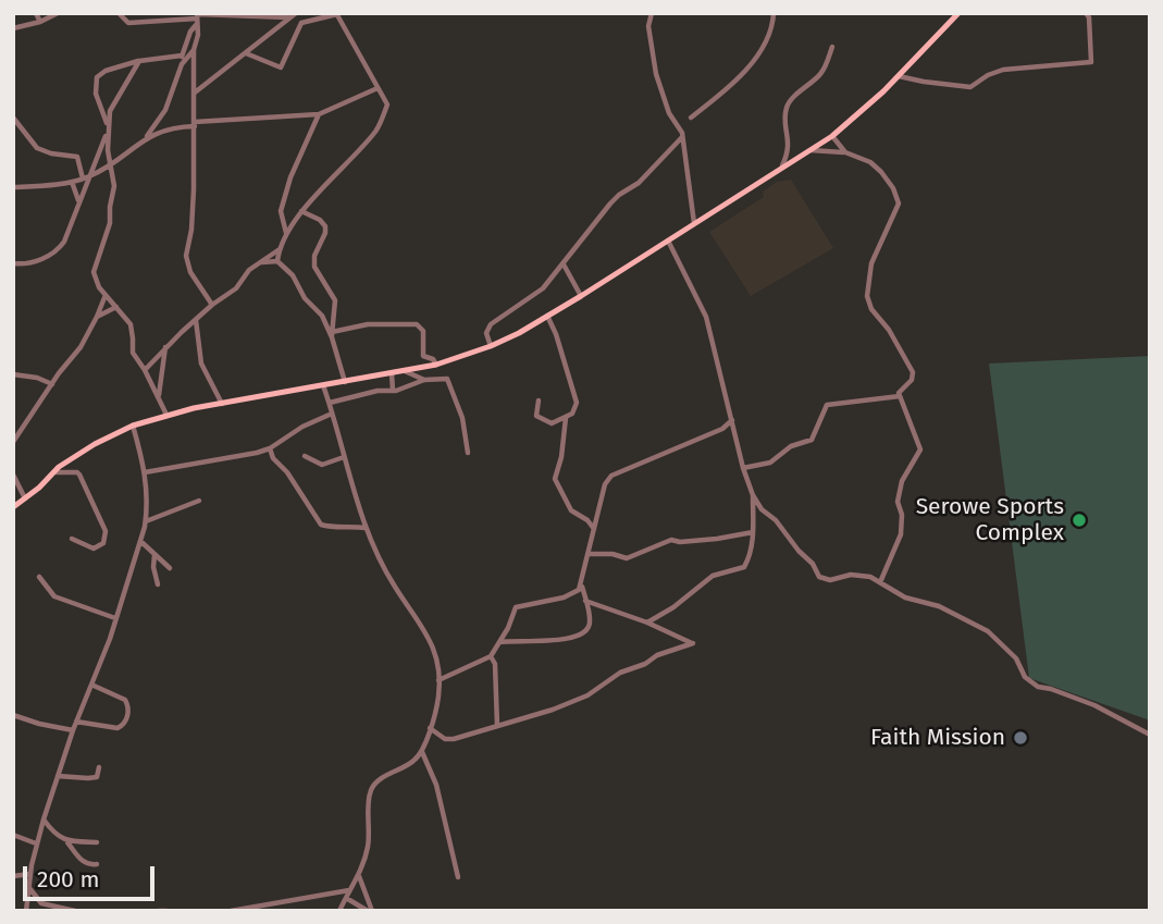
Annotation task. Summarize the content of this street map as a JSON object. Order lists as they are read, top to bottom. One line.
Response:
{"places":["Serowe Sports Complex","Faith Mission"],"scale_bar":"200 m"}
